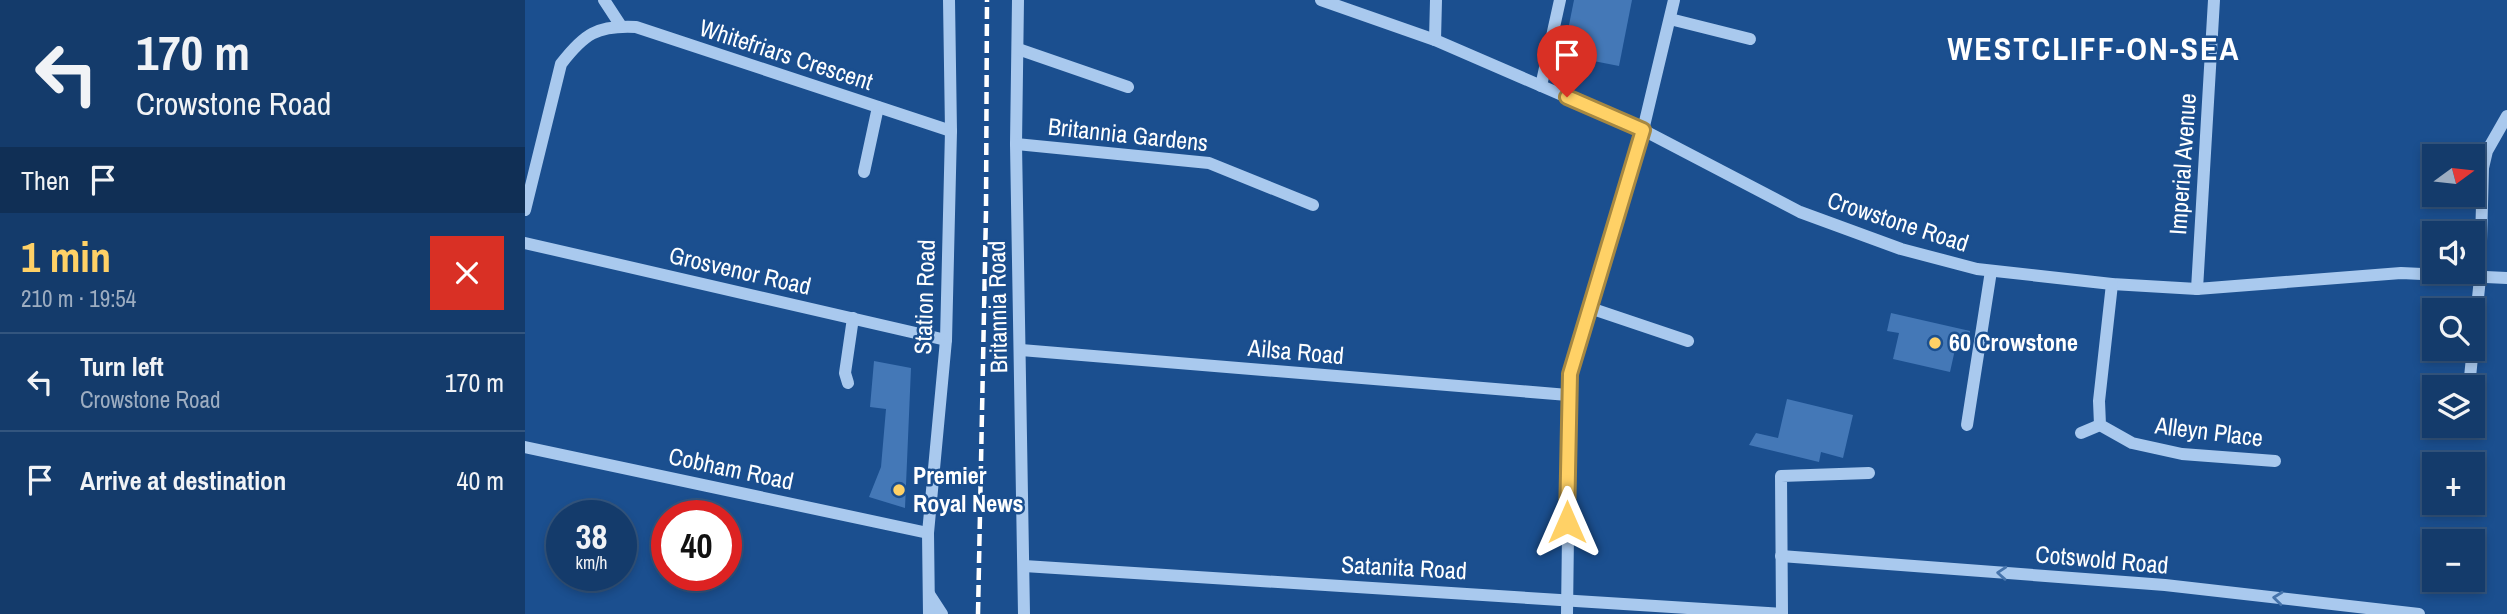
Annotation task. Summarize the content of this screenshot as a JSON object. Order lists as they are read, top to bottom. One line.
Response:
{"streets":{"street":["Whitefriars Crescent","Britannia Gardens","Imperial Avenue","Crowstone Road","Grosvenor Road","Station Road","Britannia Road","Ailsa Road","Alleyn Place","Cobham Road","Cotswold Road","Satanita Road"]},"crossings":[["Whitefriars Crescent","Station Road"],["Britannia Gardens","Britannia Road"],["Imperial Avenue","Crowstone Road"],["Grosvenor Road","Station Road"],["Station Road","Cobham Road"],["Britannia Road","Ailsa Road"],["Britannia Road","Satanita Road"]],"one_way":["Cotswold Road"],"districts":["WESTCLIFF-ON-SEA"],"places":["60 Crowstone","Premier Royal News"],"north":"right","page":{"turn":["170 m","Crowstone Road"],"map_buttons":["+","−"],"then":"Then","heading":["1 min","210 m · 19:54"],"list":[{"name":"Turn left","note":"Crowstone Road","value":"170 m"},{"name":"Arrive at destination","value":"40 m"}],"speed":"38 km/h","limit":"40"}}
